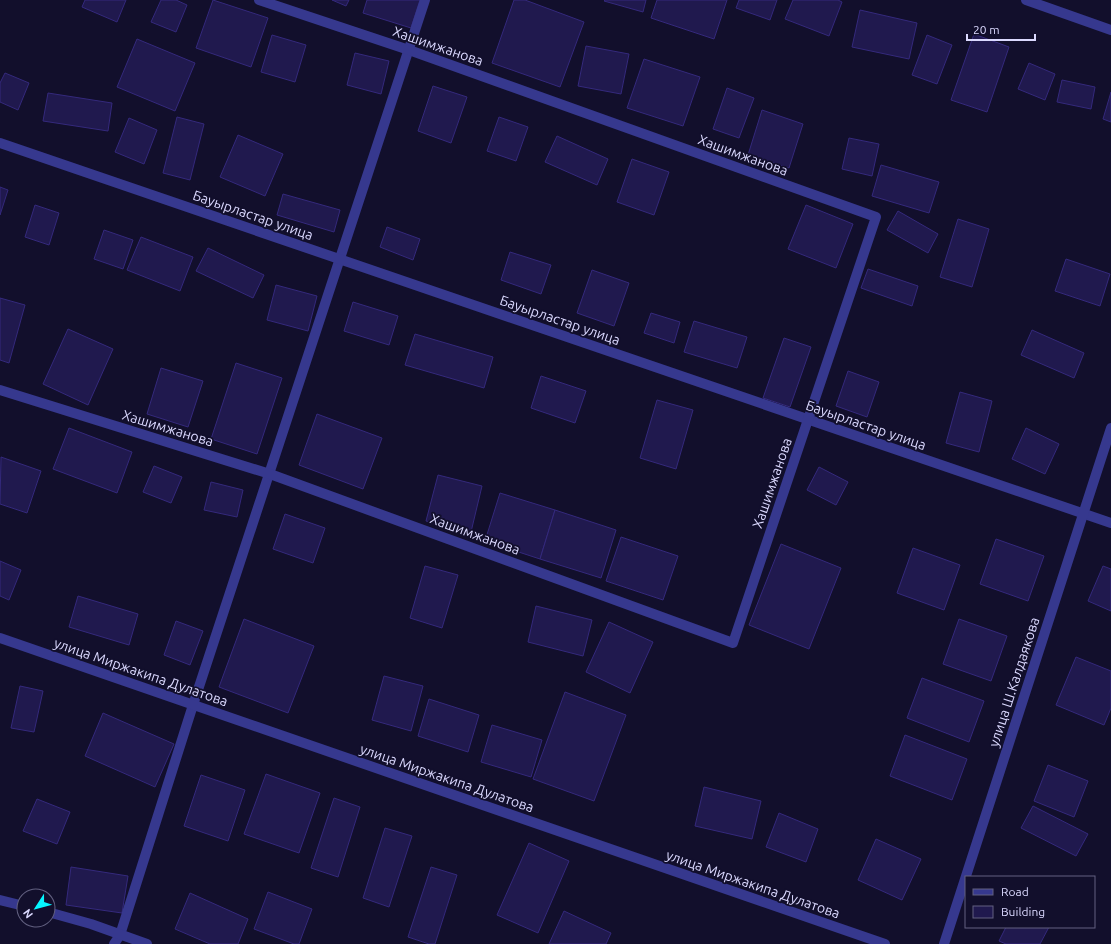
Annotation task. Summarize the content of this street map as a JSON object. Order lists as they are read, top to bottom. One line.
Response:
{"streets":{"street":["Хашимжанова","Бауырластар улица","улица Миржакипа Дулатова","улица Ш.Калдаякова"]},"crossings":[["Хашимжанова","Бауырластар улица"],["Бауырластар улица","улица Ш.Калдаякова"]],"legend":["Road","Building"],"scale_bar":"20 m","north":"bottom left"}
